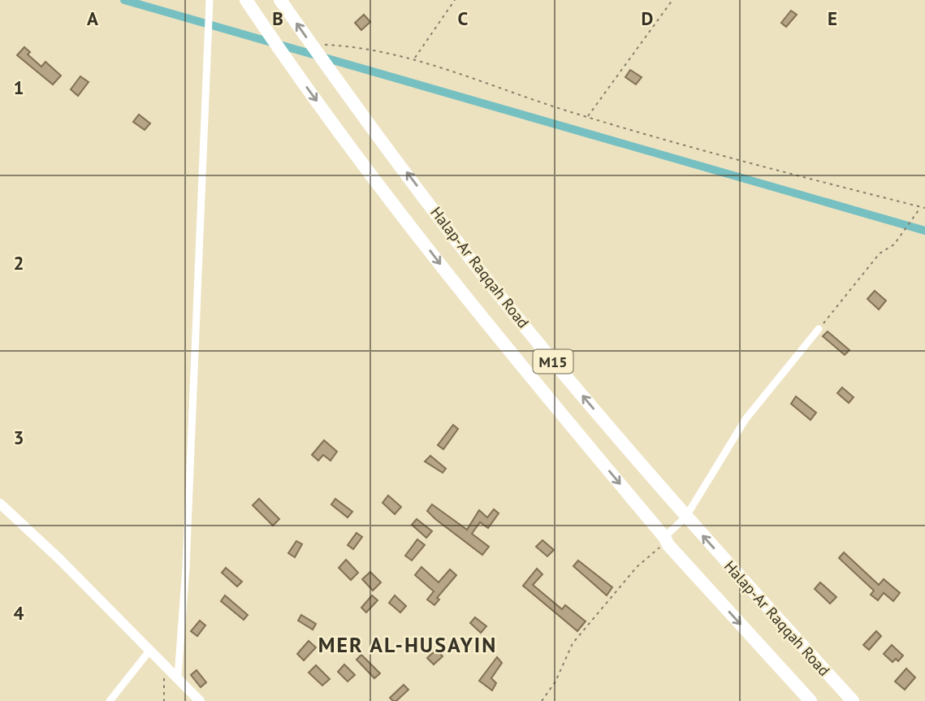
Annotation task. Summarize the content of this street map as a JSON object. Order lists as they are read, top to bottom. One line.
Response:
{"streets":{"highway":["Halap-Ar Raqqah Road","M15"]},"districts":["MER AL-HUSAYIN"],"grid":{"columns":["A","B","C","D","E"],"rows":["1","2","3","4"]}}
